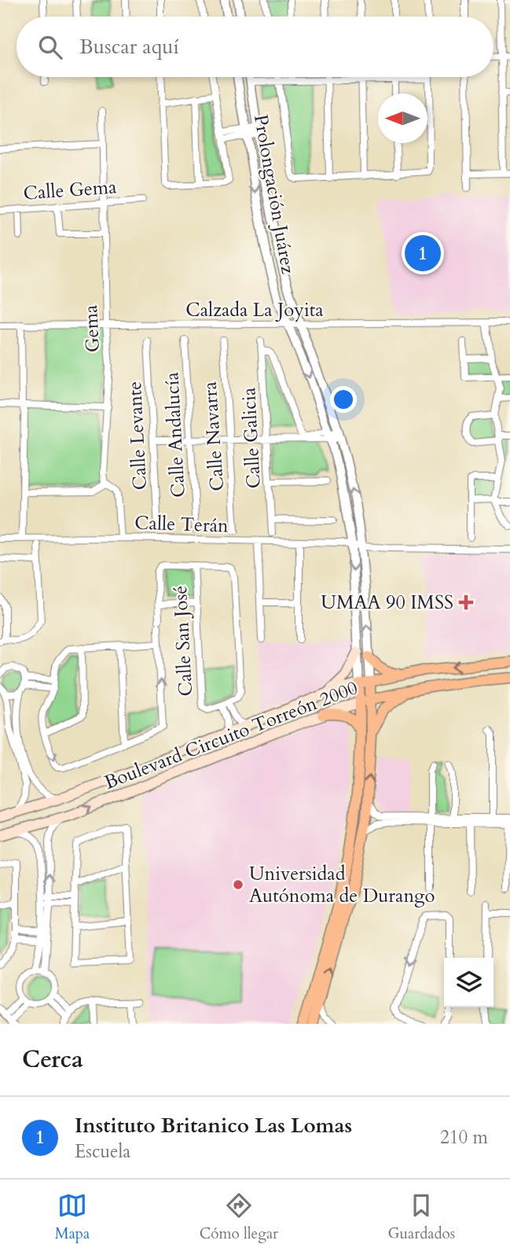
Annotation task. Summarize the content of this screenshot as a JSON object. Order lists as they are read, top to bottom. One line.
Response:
{"streets":{"main road":["Boulevard Circuito Torreón 2000"],"street":["Calle Gema","Prolongación Juárez","Calzada La Joyita","Gema","Calle Andalucía","Calle Levante","Calle Navarra","Calle Galicia","Calle Terán","Calle San José"]},"crossings":[["Calle Gema","Gema"],["Prolongación Juárez","Calzada La Joyita"],["Prolongación Juárez","Calle Terán"],["Calzada La Joyita","Gema"],["Gema","Calle Terán"]],"places":{"health":["UMAA 90 IMSS"],"other":["Universidad Autónoma de Durango"]},"north":"left","page":{"search":"Buscar aquí","pins":"1","heading":"Cerca","list":[{"mark":"1","name":"Instituto Britanico Las Lomas","note":"Escuela","value":"210 m"}],"nav":["Mapa","Cómo llegar","Guardados"]}}
